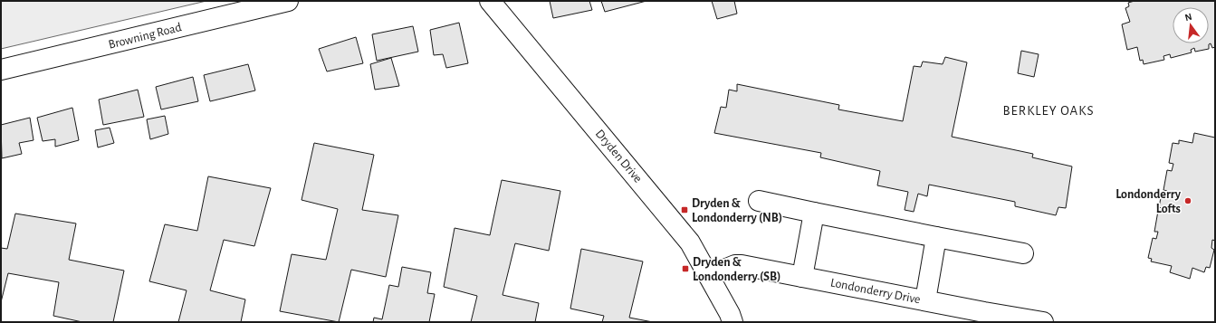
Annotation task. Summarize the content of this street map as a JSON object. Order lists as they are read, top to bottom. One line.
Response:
{"streets":{"street":["Browning Road","Dryden Drive","Londonderry Drive"]},"crossings":[["Dryden Drive","Londonderry Drive"]],"districts":["BERKLEY OAKS"],"places":{"other":["Londonderry Lofts"],"transit":["Dryden & Londonderry (NB)","Dryden & Londonderry (SB)"]},"north":"top"}
